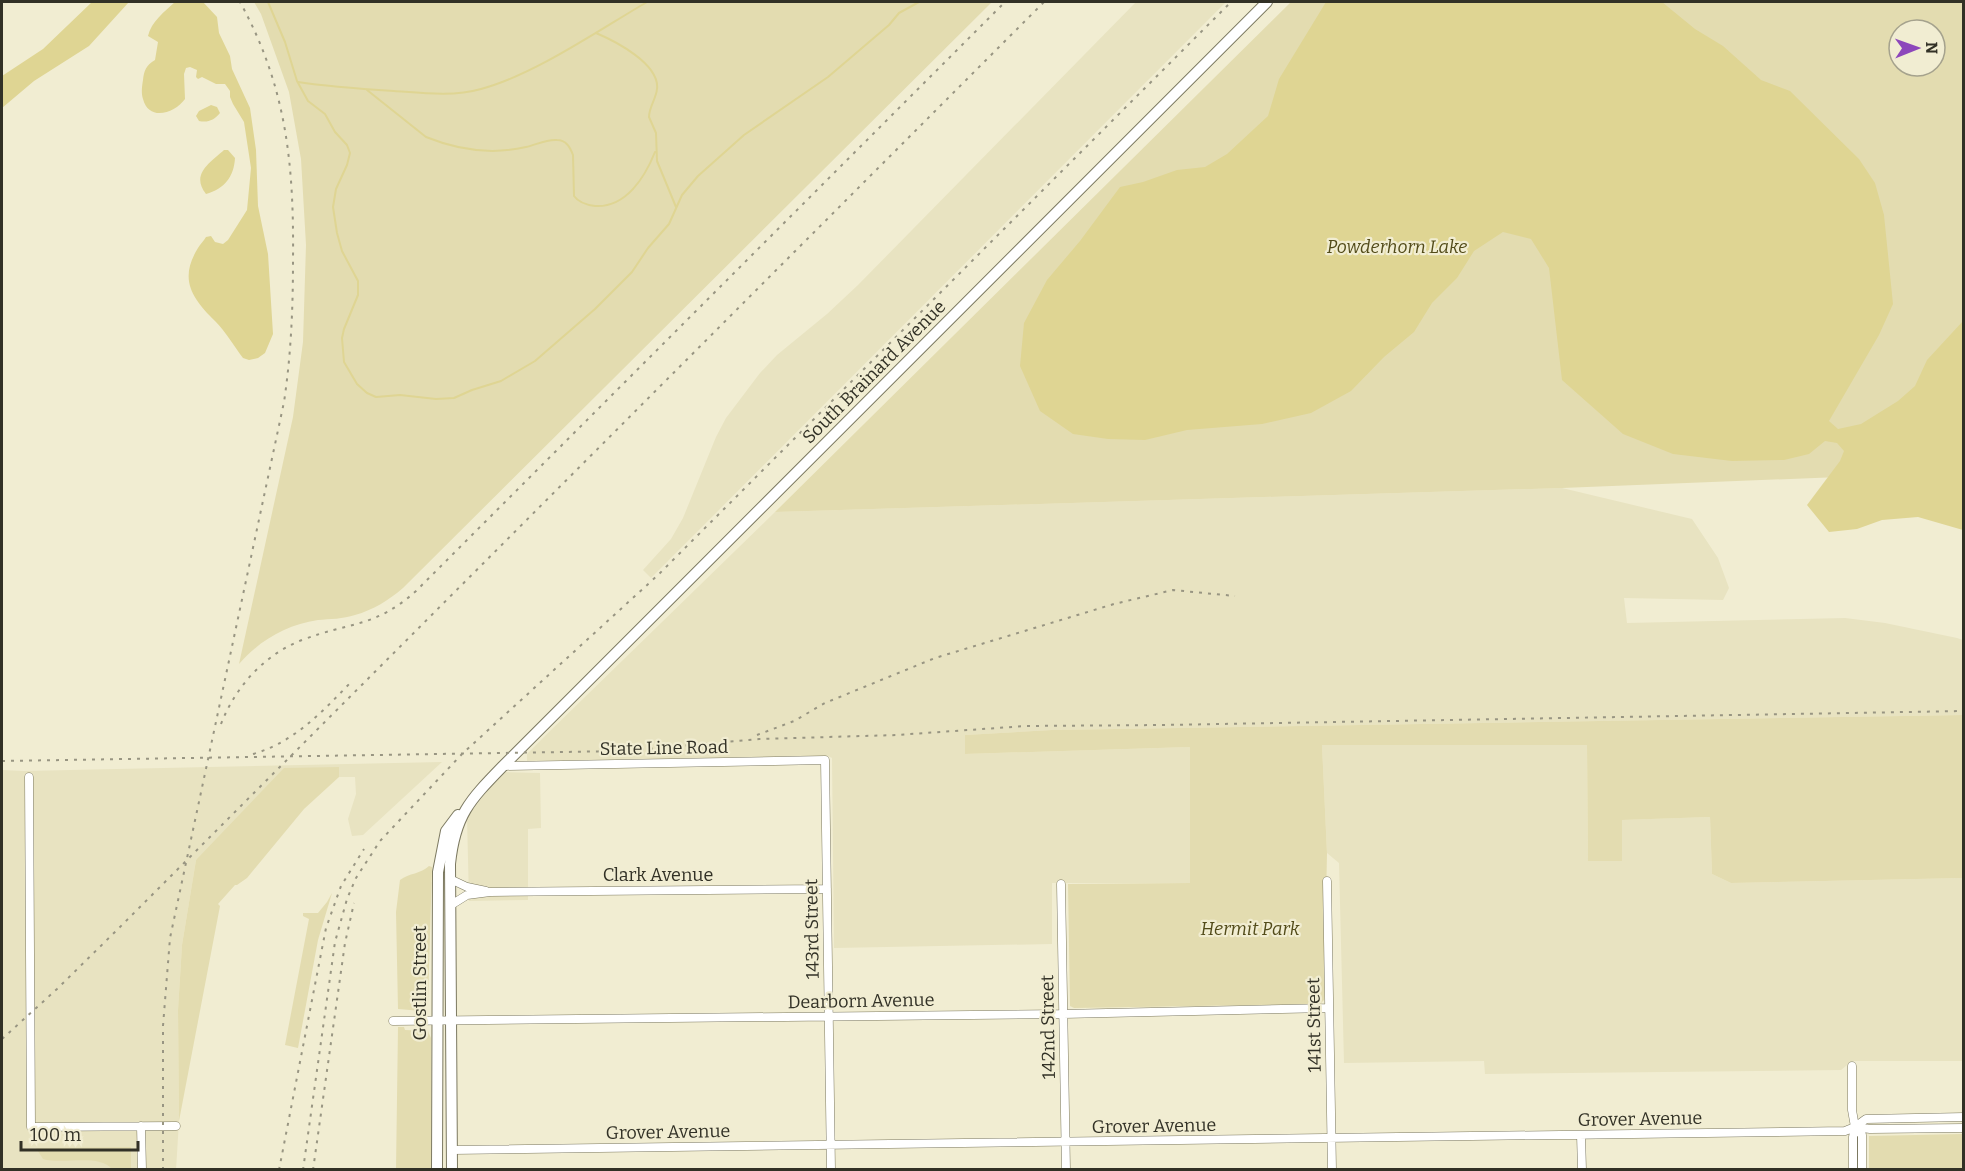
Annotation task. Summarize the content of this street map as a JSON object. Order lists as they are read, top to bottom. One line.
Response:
{"streets":{"main road":["South Brainard Avenue","Gostlin Street"],"street":["State Line Road","Clark Avenue","143rd Street","Dearborn Avenue","141st Street","142nd Street","Grover Avenue"]},"crossings":[["South Brainard Avenue","State Line Road"],["South Brainard Avenue","Gostlin Street"],["State Line Road","143rd Street"],["State Line Road","Gostlin Street"],["Clark Avenue","143rd Street"],["Clark Avenue","Gostlin Street"],["143rd Street","Dearborn Avenue"],["143rd Street","Grover Avenue"],["Gostlin Street","Dearborn Avenue"],["Gostlin Street","Grover Avenue"],["Dearborn Avenue","141st Street"],["Dearborn Avenue","142nd Street"],["141st Street","Grover Avenue"],["142nd Street","Grover Avenue"]],"parks":["Powderhorn Lake","Hermit Park"],"scale_bar":"100 m","north":"right"}
